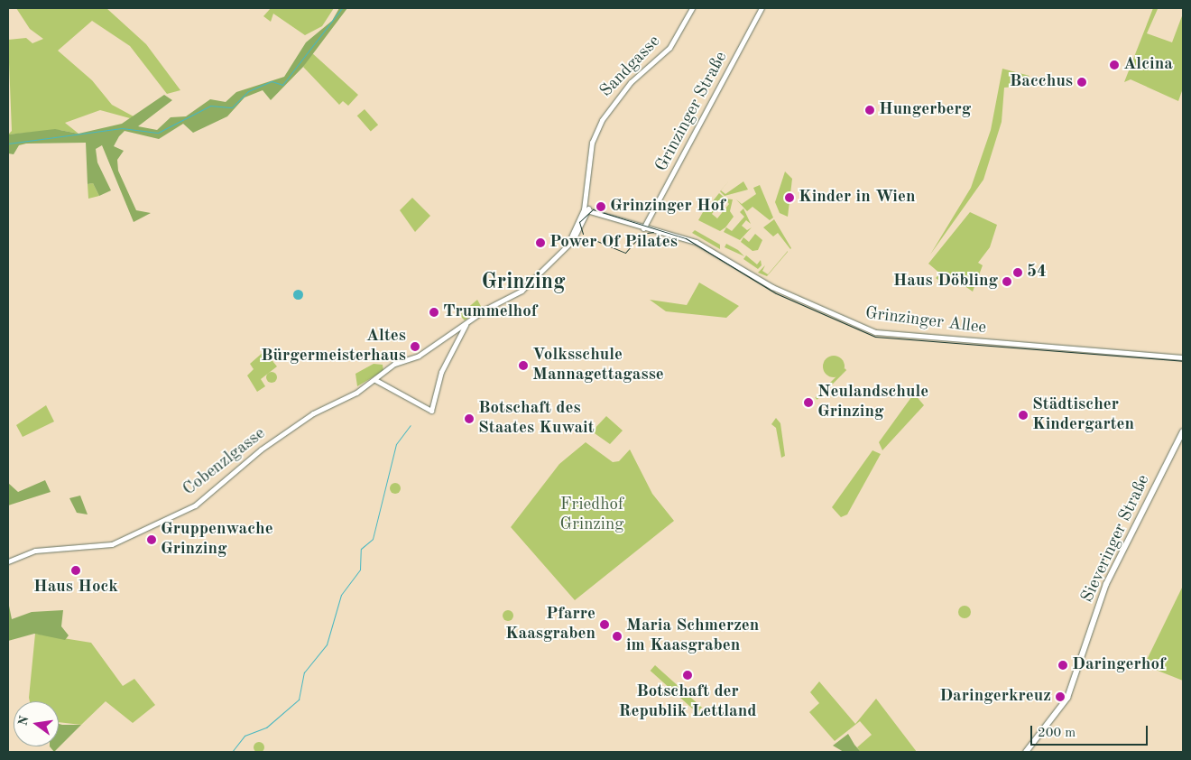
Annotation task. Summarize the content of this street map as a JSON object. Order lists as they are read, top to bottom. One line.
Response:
{"streets":{"main road":["Sieveringer Straße"],"street":["Sandgasse","Grinzinger Straße","Grinzinger Allee","Cobenzlgasse"]},"crossings":[["Sandgasse","Grinzinger Allee"],["Sandgasse","Cobenzlgasse"],["Grinzinger Straße","Grinzinger Allee"],["Grinzinger Allee","Cobenzlgasse"]],"districts":["Grinzing"],"parks":["Friedhof Grinzing"],"places":["Alcina","Bacchus","Hungerberg","Kinder in Wien","Grinzinger Hof","Power Of Pilates","54","Haus Döbling","Trummelhof","Altes Bürgermeisterhaus","Volksschule Mannagettagasse","Neulandschule Grinzing","Städtischer Kindergarten","Botschaft des Staates Kuwait","Gruppenwache Grinzing","Haus Hock","Pfarre Kaasgraben","Maria Schmerzen im Kaasgraben","Daringerhof","Botschaft der Republik Lettland","Daringerkreuz"],"scale_bar":"200 m","north":"left"}
